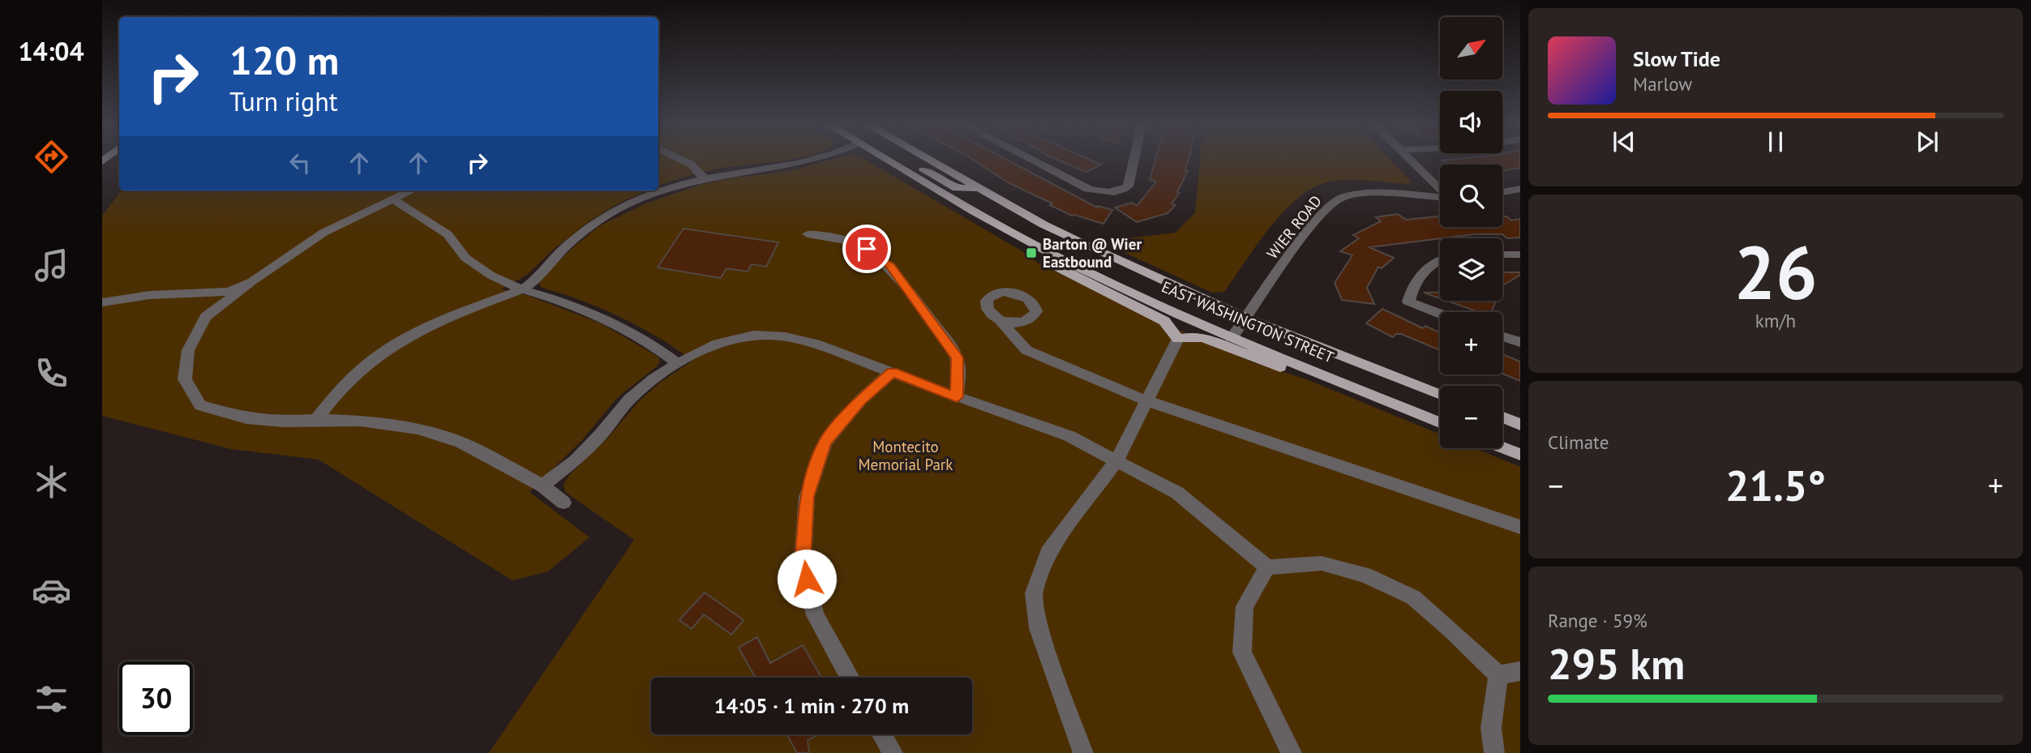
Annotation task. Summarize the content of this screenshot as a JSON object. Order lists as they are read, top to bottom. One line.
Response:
{"streets":{"main road":["EAST WASHINGTON STREET"],"street":["WIER ROAD"]},"crossings":[["WIER ROAD","EAST WASHINGTON STREET"]],"parks":["Montecito Memorial Park"],"places":{"transit":["Barton @ Wier Eastbound"]},"north":"top right","page":{"tabs":"14:04","map_buttons":["+","−"],"turn":["120 m","Turn right"],"song":["Slow Tide","Marlow"],"tile":[["26","km/h"],"Climate",["Range · 59%","295 km"]],"heat":["−","21.5°","+"],"limit":"30","trip":"14:05 · 1 min · 270 m"}}
